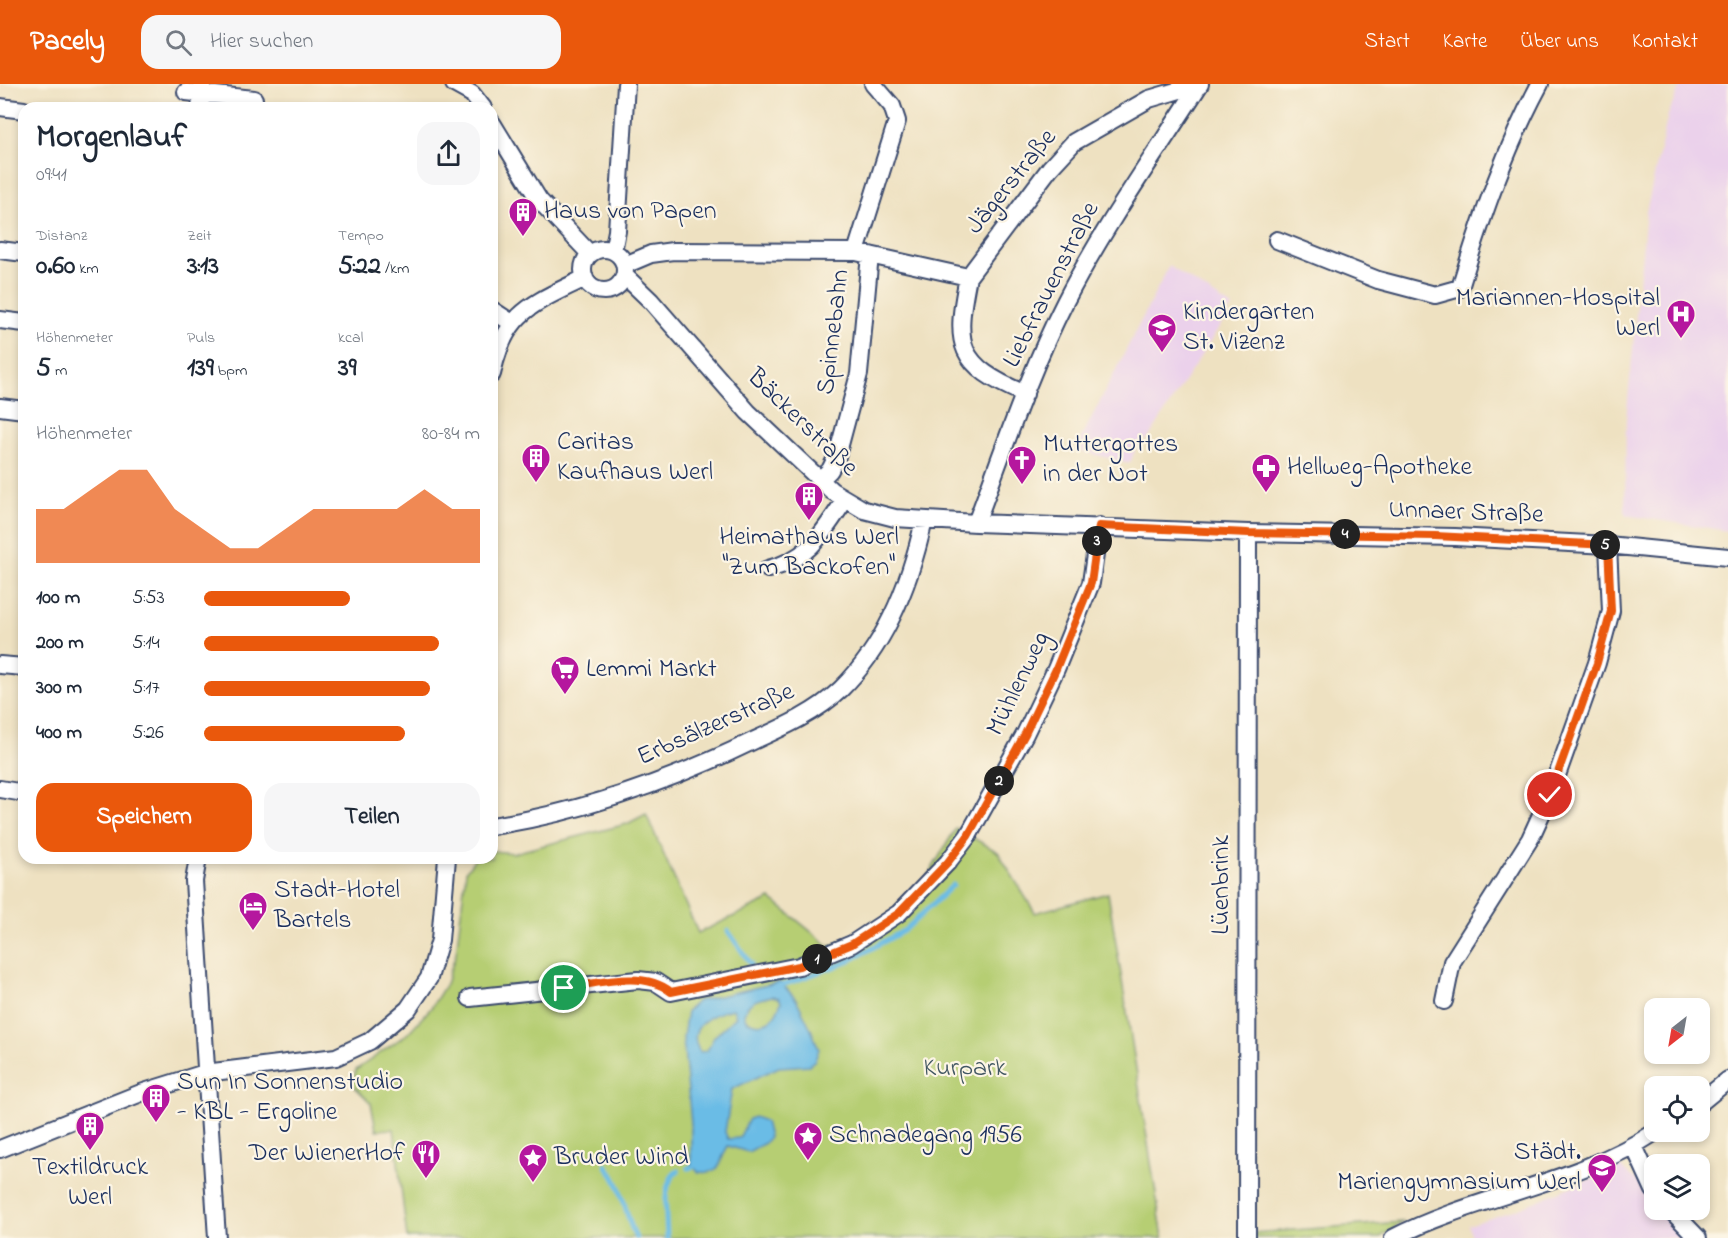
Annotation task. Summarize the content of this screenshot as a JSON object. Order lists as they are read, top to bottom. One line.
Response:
{"streets":{"street":["Jägerstraße","Liebfrauenstraße","Spinnebahn","Bäckerstraße","Unnaer Straße","Mühlenweg","Erbsälzerstraße","Lüenbrink"]},"crossings":[["Jägerstraße","Liebfrauenstraße"],["Liebfrauenstraße","Bäckerstraße"],["Spinnebahn","Bäckerstraße"],["Bäckerstraße","Unnaer Straße"],["Bäckerstraße","Mühlenweg"],["Bäckerstraße","Erbsälzerstraße"],["Unnaer Straße","Lüenbrink"]],"parks":["Kurpark"],"places":{"building":["Haus von Papen","Caritas Kaufhaus Werl","Heimathaus Werl \"Zum Backofen\"","Sun In Sonnenstudio - KBL - Ergoline","Textildruck Werl"],"hospital":["Mariannen-Hospital Werl"],"school or university":["Kindergarten St. Vizenz","Städt. Mariengymnasium Werl"],"church":["Muttergottes in der Not"],"pharmacy":["Hellweg-Apotheke"],"supermarket":["Lemmi Markt"],"hotel":["Stadt-Hotel Bartels"],"place":["Schnadegang 1956","Bruder Wind"],"restaurant":["Der WienerHof"]},"north":"bottom left","page":{"header":"Pacely","search":"Hier suchen","nav":["Start","Karte","Über uns","Kontakt"],"heading":["Morgenlauf","09:41"],"stats":[["Distanz","0.60 km"],["Zeit","3:13"],["Tempo","5:22 /km"],["Höhenmeter","5 m"],["Puls","139 bpm"],["kcal","39"]],"chart":["Höhenmeter","80–84 m"],"pins":["4","3","5","2","1"],"list":[{"name":"100 m","note":"5:53"},{"name":"200 m","note":"5:14"},{"name":"300 m","note":"5:17"},{"name":"400 m","note":"5:26"}],"buttons":["Speichern","Teilen"]}}
